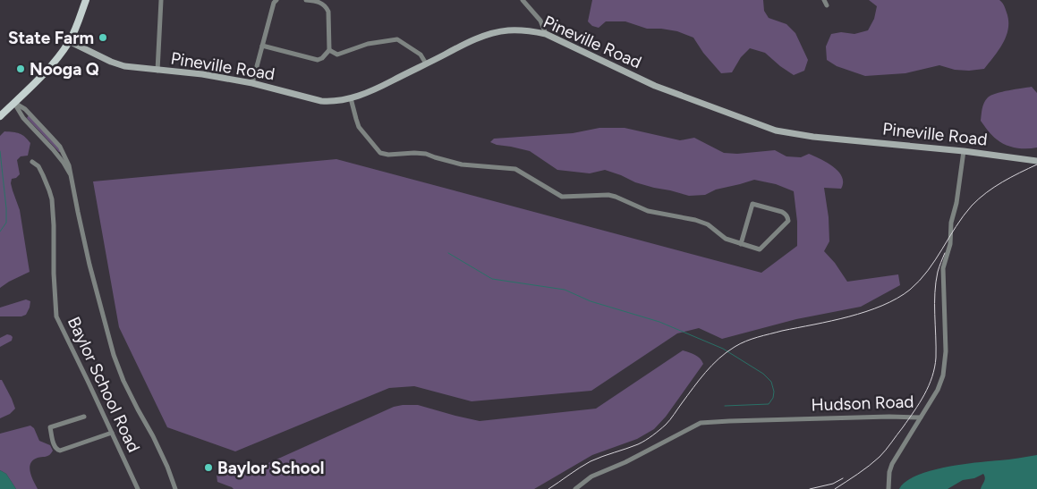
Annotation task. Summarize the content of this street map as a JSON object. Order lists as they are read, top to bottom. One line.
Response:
{"streets":{"main road":["Pineville Road"],"street":["Baylor School Road","Hudson Road"]},"crossings":[["Pineville Road","Hudson Road"]],"places":["State Farm","Nooga Q","Baylor School"]}
